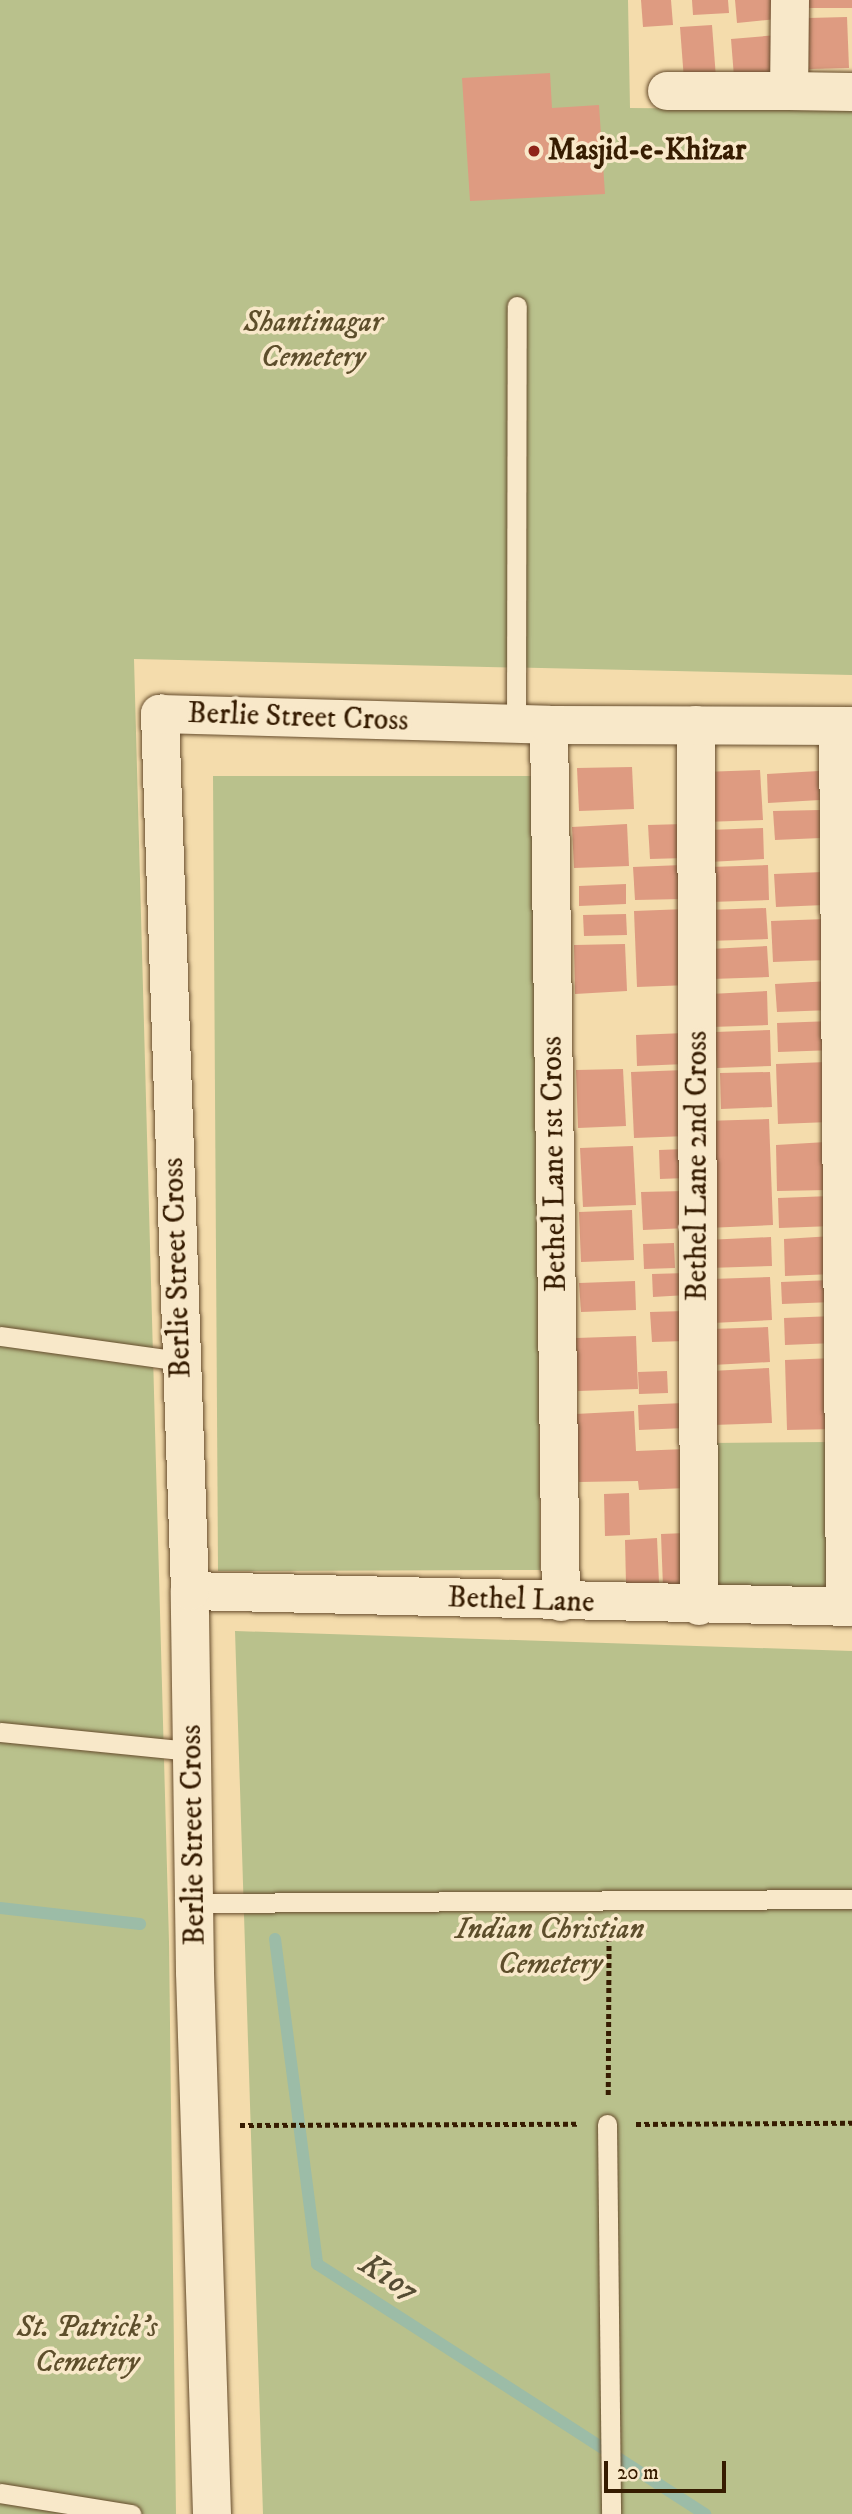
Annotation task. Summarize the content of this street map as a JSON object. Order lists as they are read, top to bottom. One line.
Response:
{"streets":{"street":["Berlie Street Cross","Bethel Lane 1st Cross","Bethel Lane 2nd Cross","Bethel Lane"]},"crossings":[["Berlie Street Cross","Bethel Lane 1st Cross"],["Berlie Street Cross","Bethel Lane 2nd Cross"],["Berlie Street Cross","Bethel Lane"],["Bethel Lane 1st Cross","Bethel Lane"],["Bethel Lane 2nd Cross","Bethel Lane"]],"water":["K107"],"parks":["Shantinagar Cemetery","Indian Christian Cemetery","St. Patrick's Cemetery"],"places":["Masjid-e-Khizar"],"scale_bar":"20 m"}
